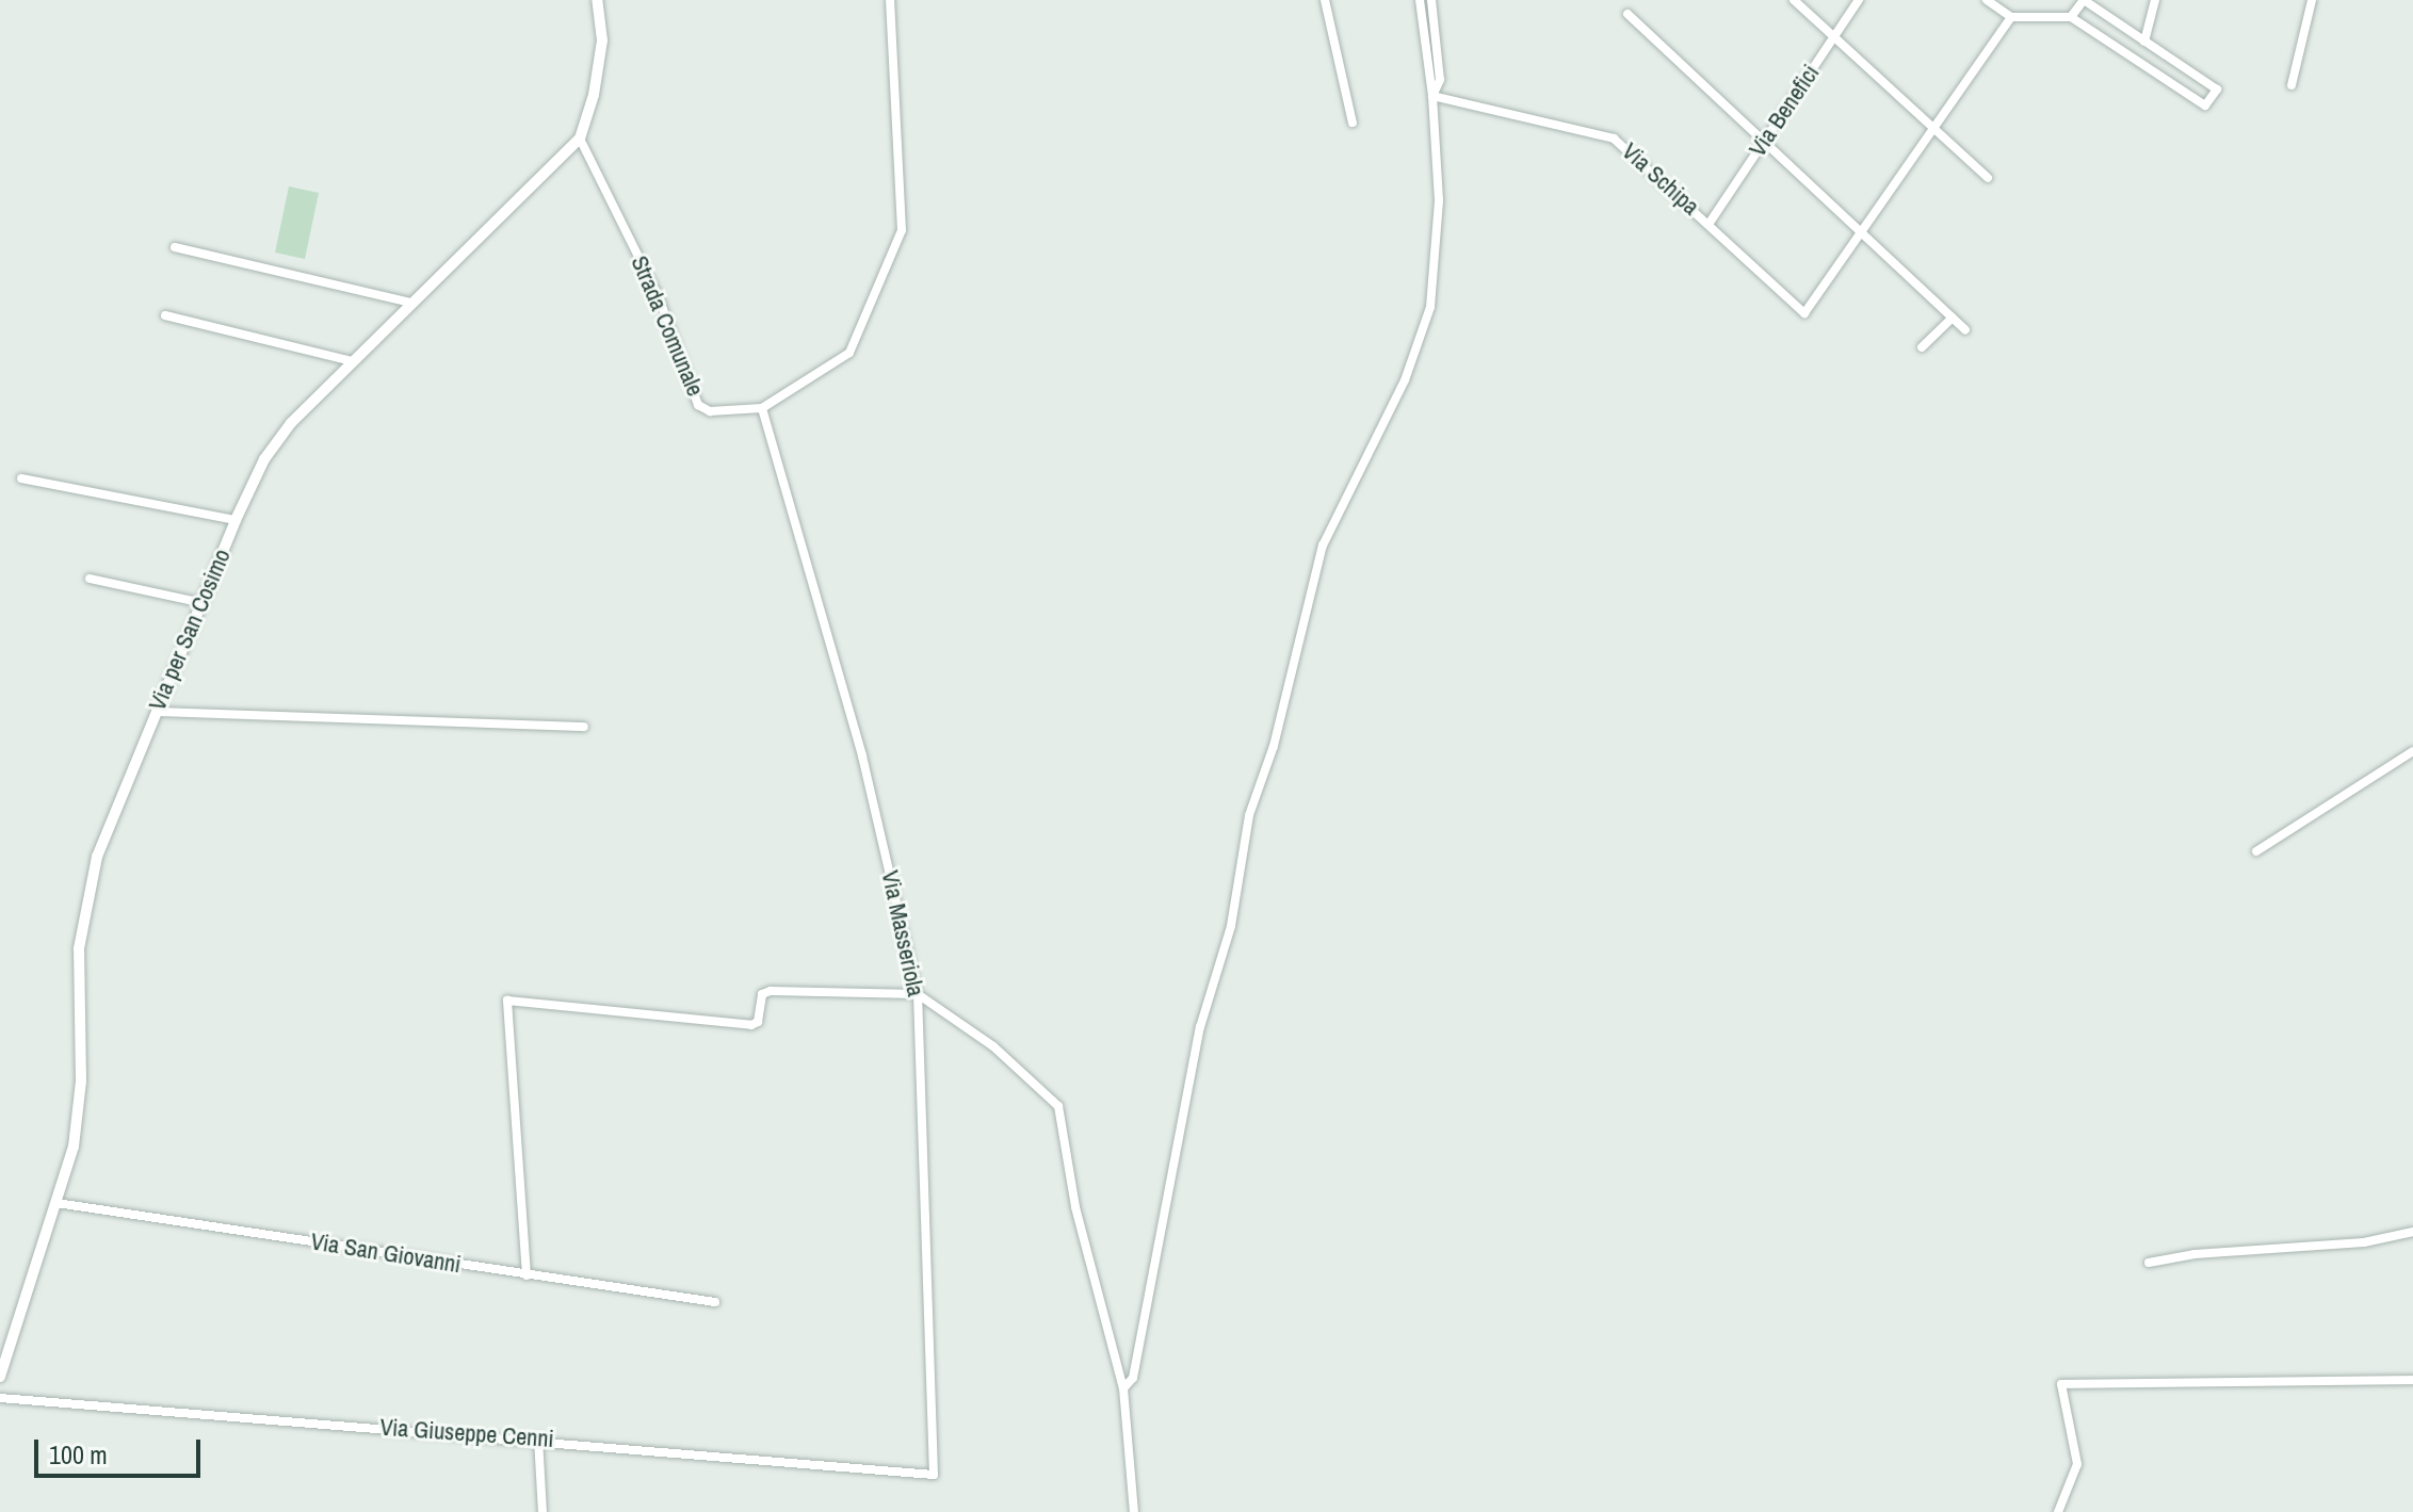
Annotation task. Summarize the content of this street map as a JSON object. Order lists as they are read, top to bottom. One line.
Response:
{"streets":{"street":["Via Benefici","Via Schipa","Strada Comunale","Via per San Cosimo","Via Masseriola","Via San Giovanni","Via Giuseppe Cenni"]},"crossings":[["Via Benefici","Via Schipa"],["Strada Comunale","Via per San Cosimo"],["Strada Comunale","Via Masseriola"],["Via per San Cosimo","Via San Giovanni"],["Via Masseriola","Via Giuseppe Cenni"]],"scale_bar":"100 m"}
